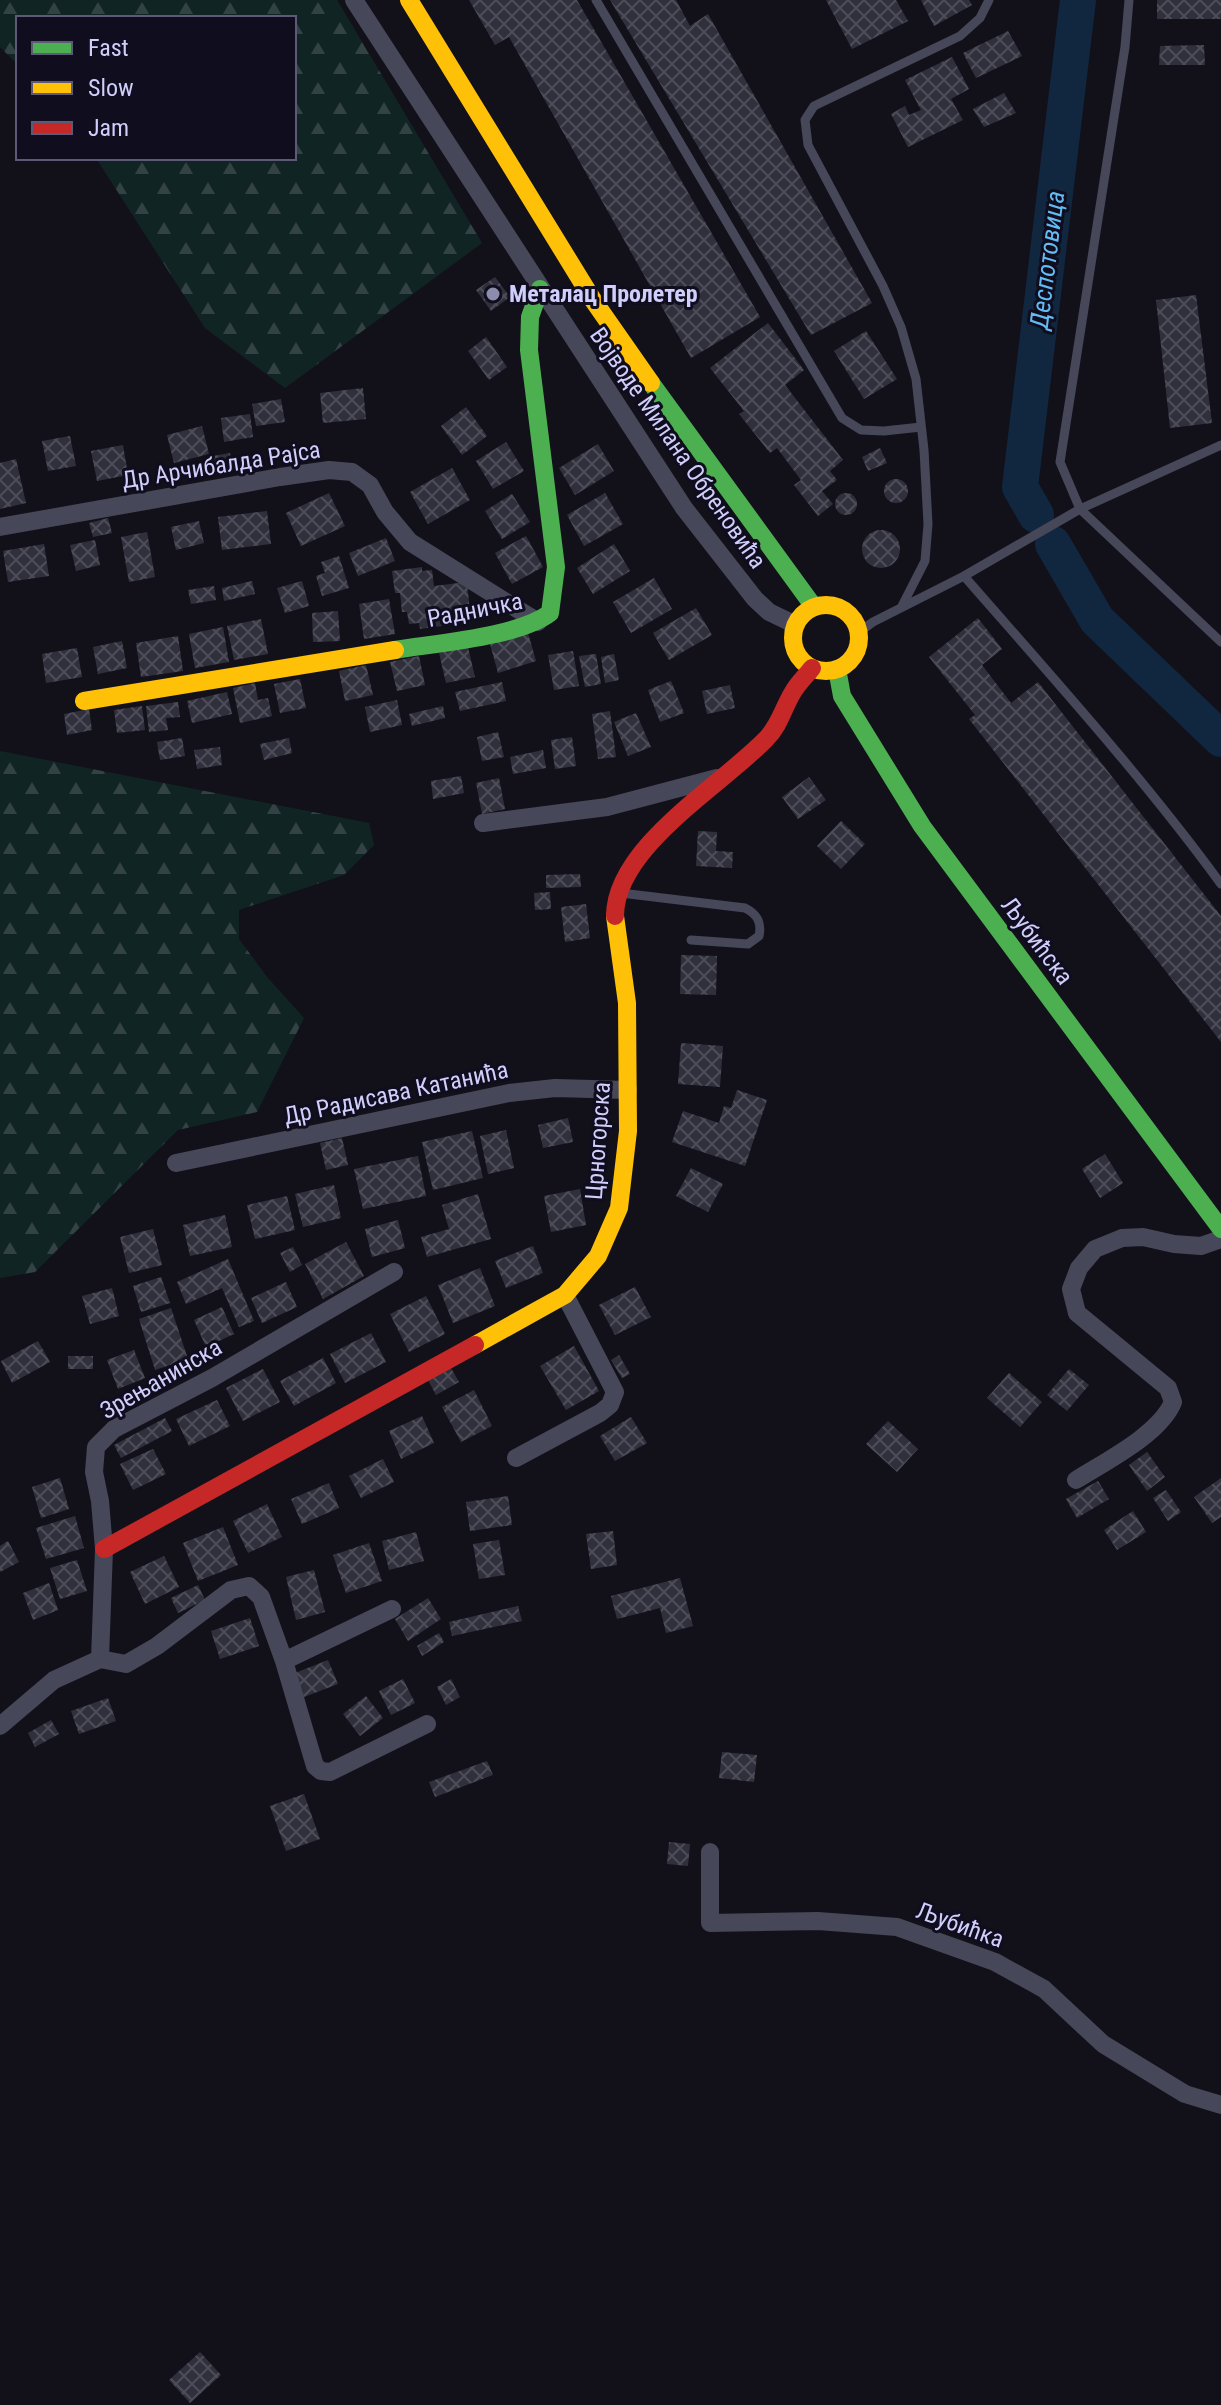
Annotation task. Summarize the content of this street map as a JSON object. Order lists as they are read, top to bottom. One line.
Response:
{"streets":{"street":["Војводе Милана Обреновића","Др Арчибалда Рајса","Радничка","Љубићска","Др Радисава Катанића","Црногорска","Зрењанинска","Љубићка"]},"crossings":[["Војводе Милана Обреновића","Радничка"],["Војводе Милана Обреновића","Љубићска"],["Војводе Милана Обреновића","Црногорска"],["Др Арчибалда Рајса","Радничка"],["Љубићска","Црногорска"],["Др Радисава Катанића","Црногорска"],["Црногорска","Зрењанинска"]],"water":["Деспотовица"],"places":["Металац Пролетер"],"legend":["Fast","Slow","Jam"]}
